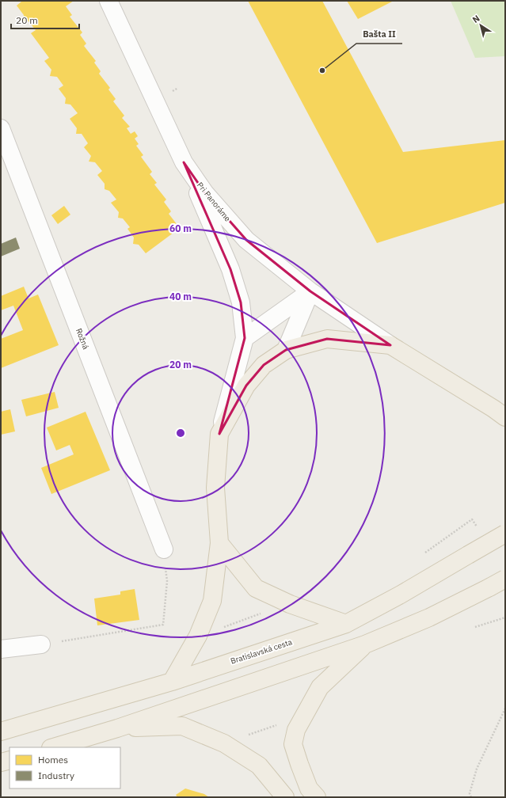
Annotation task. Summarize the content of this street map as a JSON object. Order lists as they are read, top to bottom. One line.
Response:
{"streets":{"main road":["Bratislavská cesta"],"street":["Pri Panoráme","Rožná"]},"places":["Bašta II"],"legend":["Homes","Industry"],"scale_bar":"20 m","north":"top left","rings":["60 m","40 m","20 m"]}
